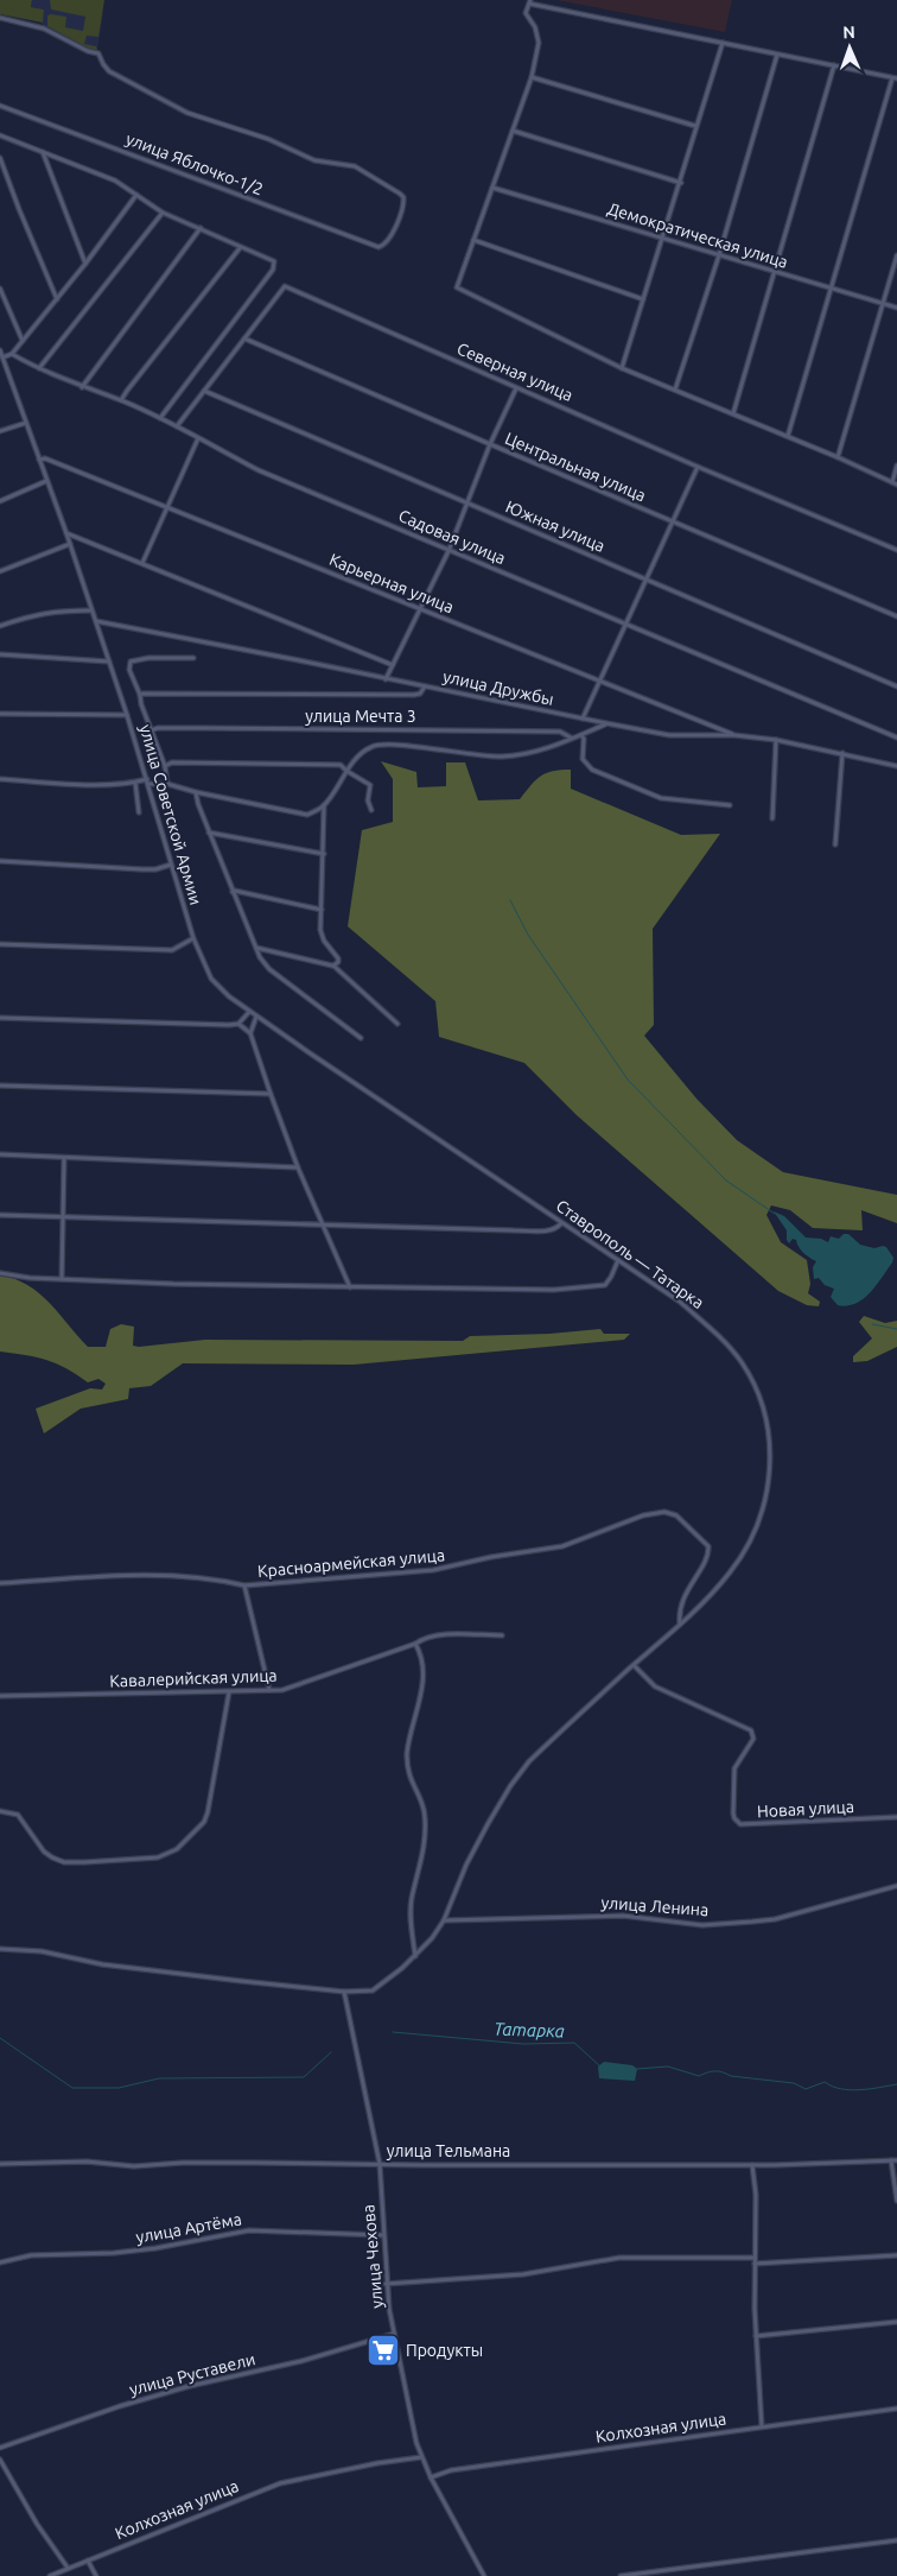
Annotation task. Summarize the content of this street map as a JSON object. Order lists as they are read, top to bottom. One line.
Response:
{"streets":{"street":["улица Яблочко-1/2","Демократическая улица","Северная улица","Центральная улица","Южная улица","Садовая улица","Карьерная улица","улица Дружбы","улица Мечта 3","улица Советской Армии","Ставрополь — Татарка","Красноармейская улица","Кавалерийская улица","Новая улица","улица Ленина","улица Тельмана","улица Артёма","улица Чехова","улица Руставели","Колхозная улица"]},"crossings":[["Северная улица","Центральная улица"],["Северная улица","Южная улица"],["Северная улица","Садовая улица"],["Карьерная улица","улица Дружбы"],["Карьерная улица","улица Советской Армии"],["улица Дружбы","улица Советской Армии"],["улица Советской Армии","Ставрополь — Татарка"],["Ставрополь — Татарка","Красноармейская улица"],["Ставрополь — Татарка","Новая улица"],["Ставрополь — Татарка","улица Ленина"],["Ставрополь — Татарка","улица Чехова"],["улица Тельмана","улица Чехова"],["улица Артёма","улица Чехова"],["улица Чехова","улица Руставели"],["улица Чехова","Колхозная улица"]],"water":["Татарка"],"places":{"supermarket":["Продукты"]},"north":"top"}
